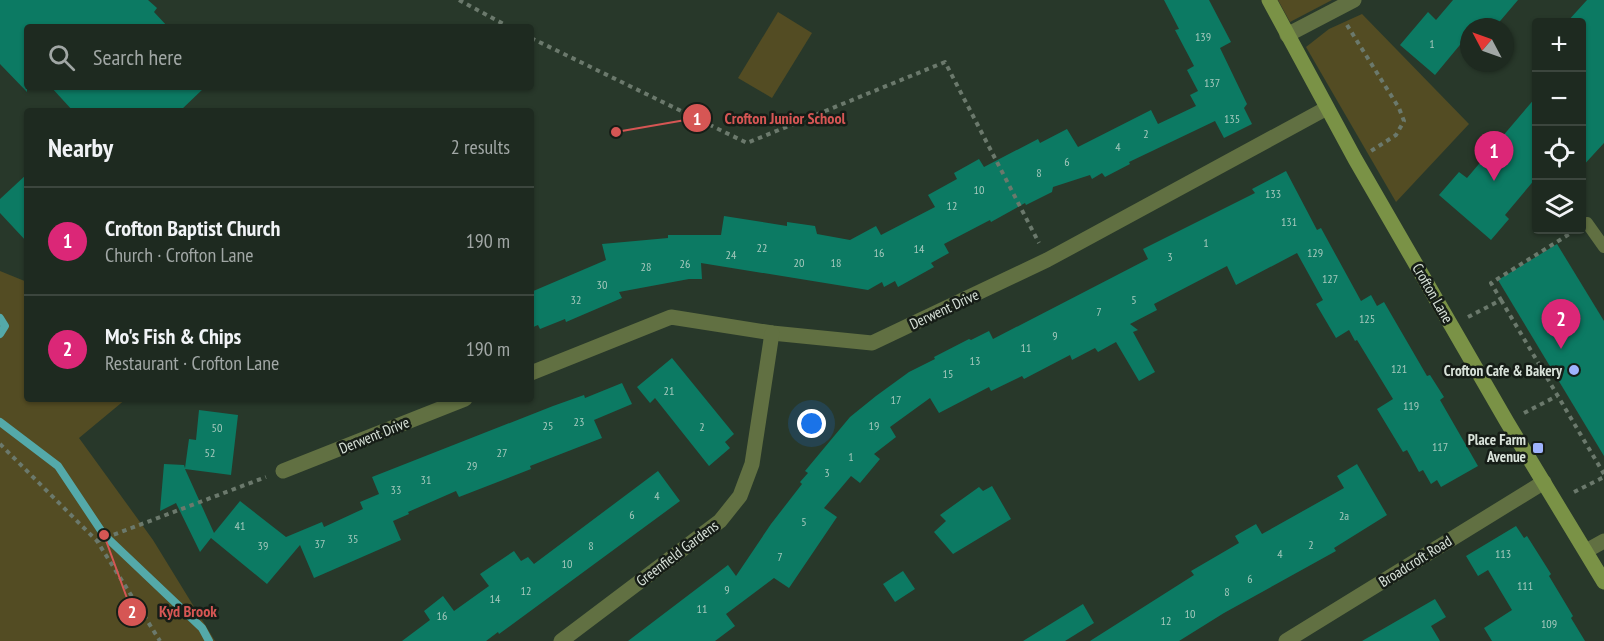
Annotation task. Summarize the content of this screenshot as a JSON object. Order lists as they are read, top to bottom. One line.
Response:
{"streets":{"street":["Crofton Lane","Derwent Drive","Greenfield Gardens","Broadcroft Road"]},"crossings":[["Crofton Lane","Derwent Drive"],["Crofton Lane","Broadcroft Road"],["Derwent Drive","Greenfield Gardens"]],"places":{"other":["Crofton Junior School","Crofton Cafe & Bakery","Kyd Brook"],"transit":["Place Farm Avenue"]},"house_numbers":["139","1","137","135","2","4","6","8","10","133","12","131","1","22","14","16","129","24","3","20","18","26","28","127","30","32","5","7","125","9","11","13","121","15","21","17","119","23","25","19","2","50","117","52","27","1","29","3","31","33","4","6","2a","5","41","35","37","2","39","8","4","113","7","10","6","111","9","12","8","14","11","10","16","12","109"],"north":"top left","page":{"map_buttons":["+","−"],"search":"Search here","heading":["Nearby","2 results"],"pins":["1","2"],"list":[{"mark":"1","name":"Crofton Baptist Church","note":"Church · Crofton Lane","value":"190 m"},{"mark":"2","name":"Mo's Fish & Chips","note":"Restaurant · Crofton Lane","value":"190 m"}]}}
